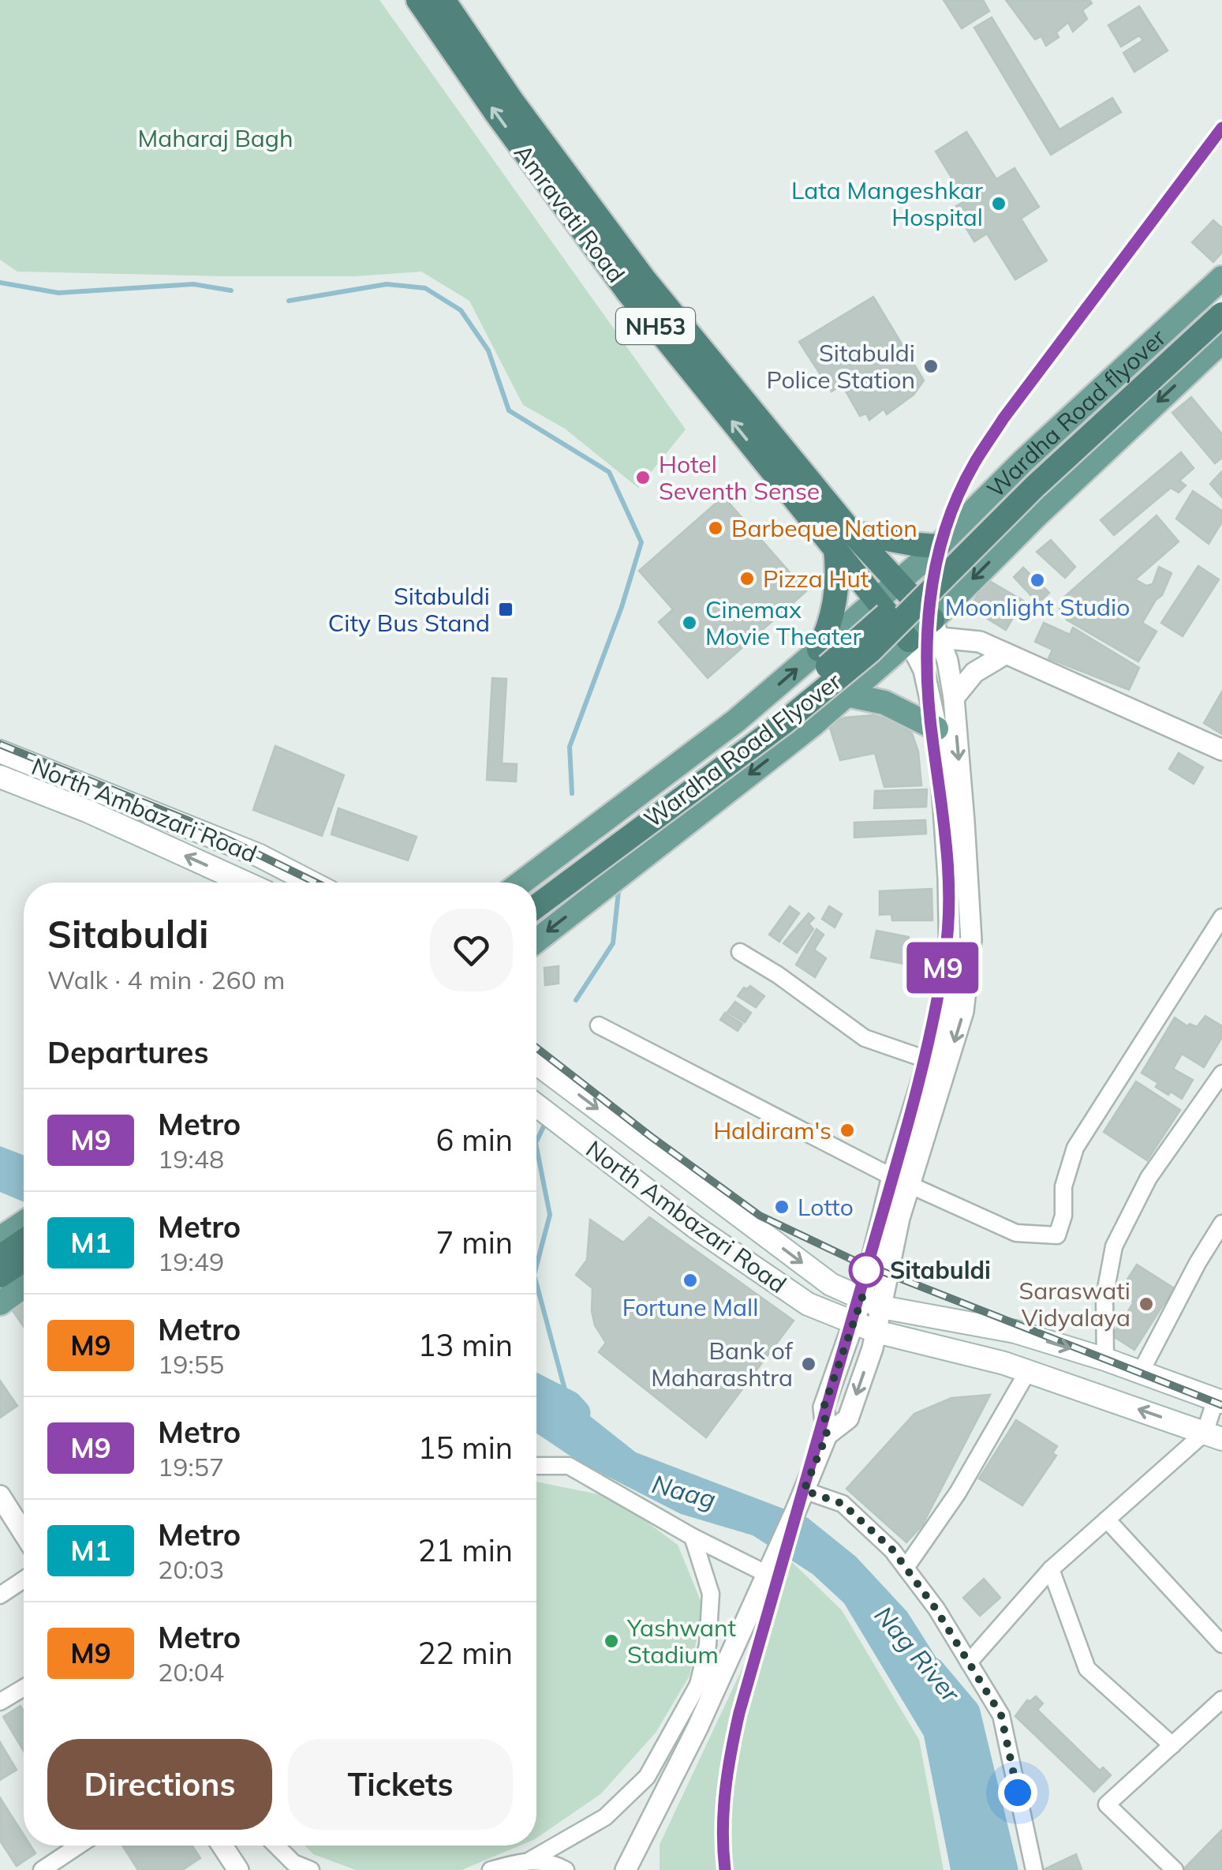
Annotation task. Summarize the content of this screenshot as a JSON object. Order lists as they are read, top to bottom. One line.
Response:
{"streets":{"highway":["Amravati Road","NH53","Wardha Road Flyover"],"main road":["Wardha Road flyover","North Ambazari Road"]},"crossings":[["Amravati Road","Wardha Road flyover"]],"water":["Naag","Nag River"],"parks":["Maharaj Bagh"],"places":{"other":["Lata Mangeshkar Hospital","Sitabuldi Police Station","Hotel Seventh Sense","Barbeque Nation","Pizza Hut","Moonlight Studio","Cinemax Movie Theater","Haldiram's","Lotto","Sitabuldi","Fortune Mall","Saraswati Vidyalaya","Bank of Maharashtra","Yashwant Stadium"],"transit":["Sitabuldi City Bus Stand"]},"lines":["metro line M9"],"page":{"on_map":"M9","heading":[["Sitabuldi","Walk · 4 min · 260 m"],"Departures"],"list":[{"mark":"M9","name":"Metro","note":"19:48","value":"6 min"},{"mark":"M1","name":"Metro","note":"19:49","value":"7 min"},{"mark":"M9","name":"Metro","note":"19:55","value":"13 min"},{"mark":"M9","name":"Metro","note":"19:57","value":"15 min"},{"mark":"M1","name":"Metro","note":"20:03","value":"21 min"},{"mark":"M9","name":"Metro","note":"20:04","value":"22 min"}],"buttons":["Directions","Tickets"]}}
